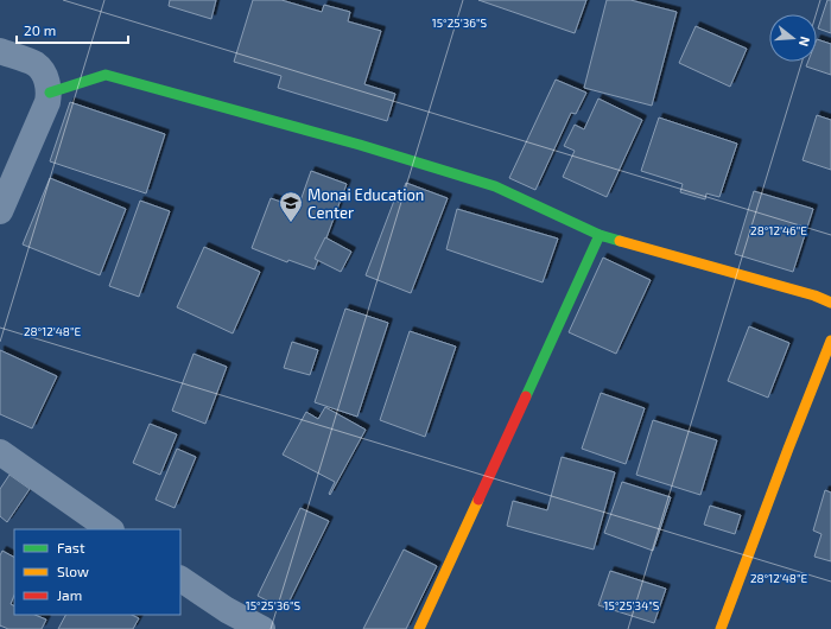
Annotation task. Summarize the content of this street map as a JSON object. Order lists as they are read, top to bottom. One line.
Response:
{"places":{"school or university":["Monai Education Center"]},"legend":["Fast","Slow","Jam"],"scale_bar":"20 m","north":"right","coordinates":["15°25'36\"S","28°12'46\"E","28°12'48\"E","15°25'34\"S"]}
